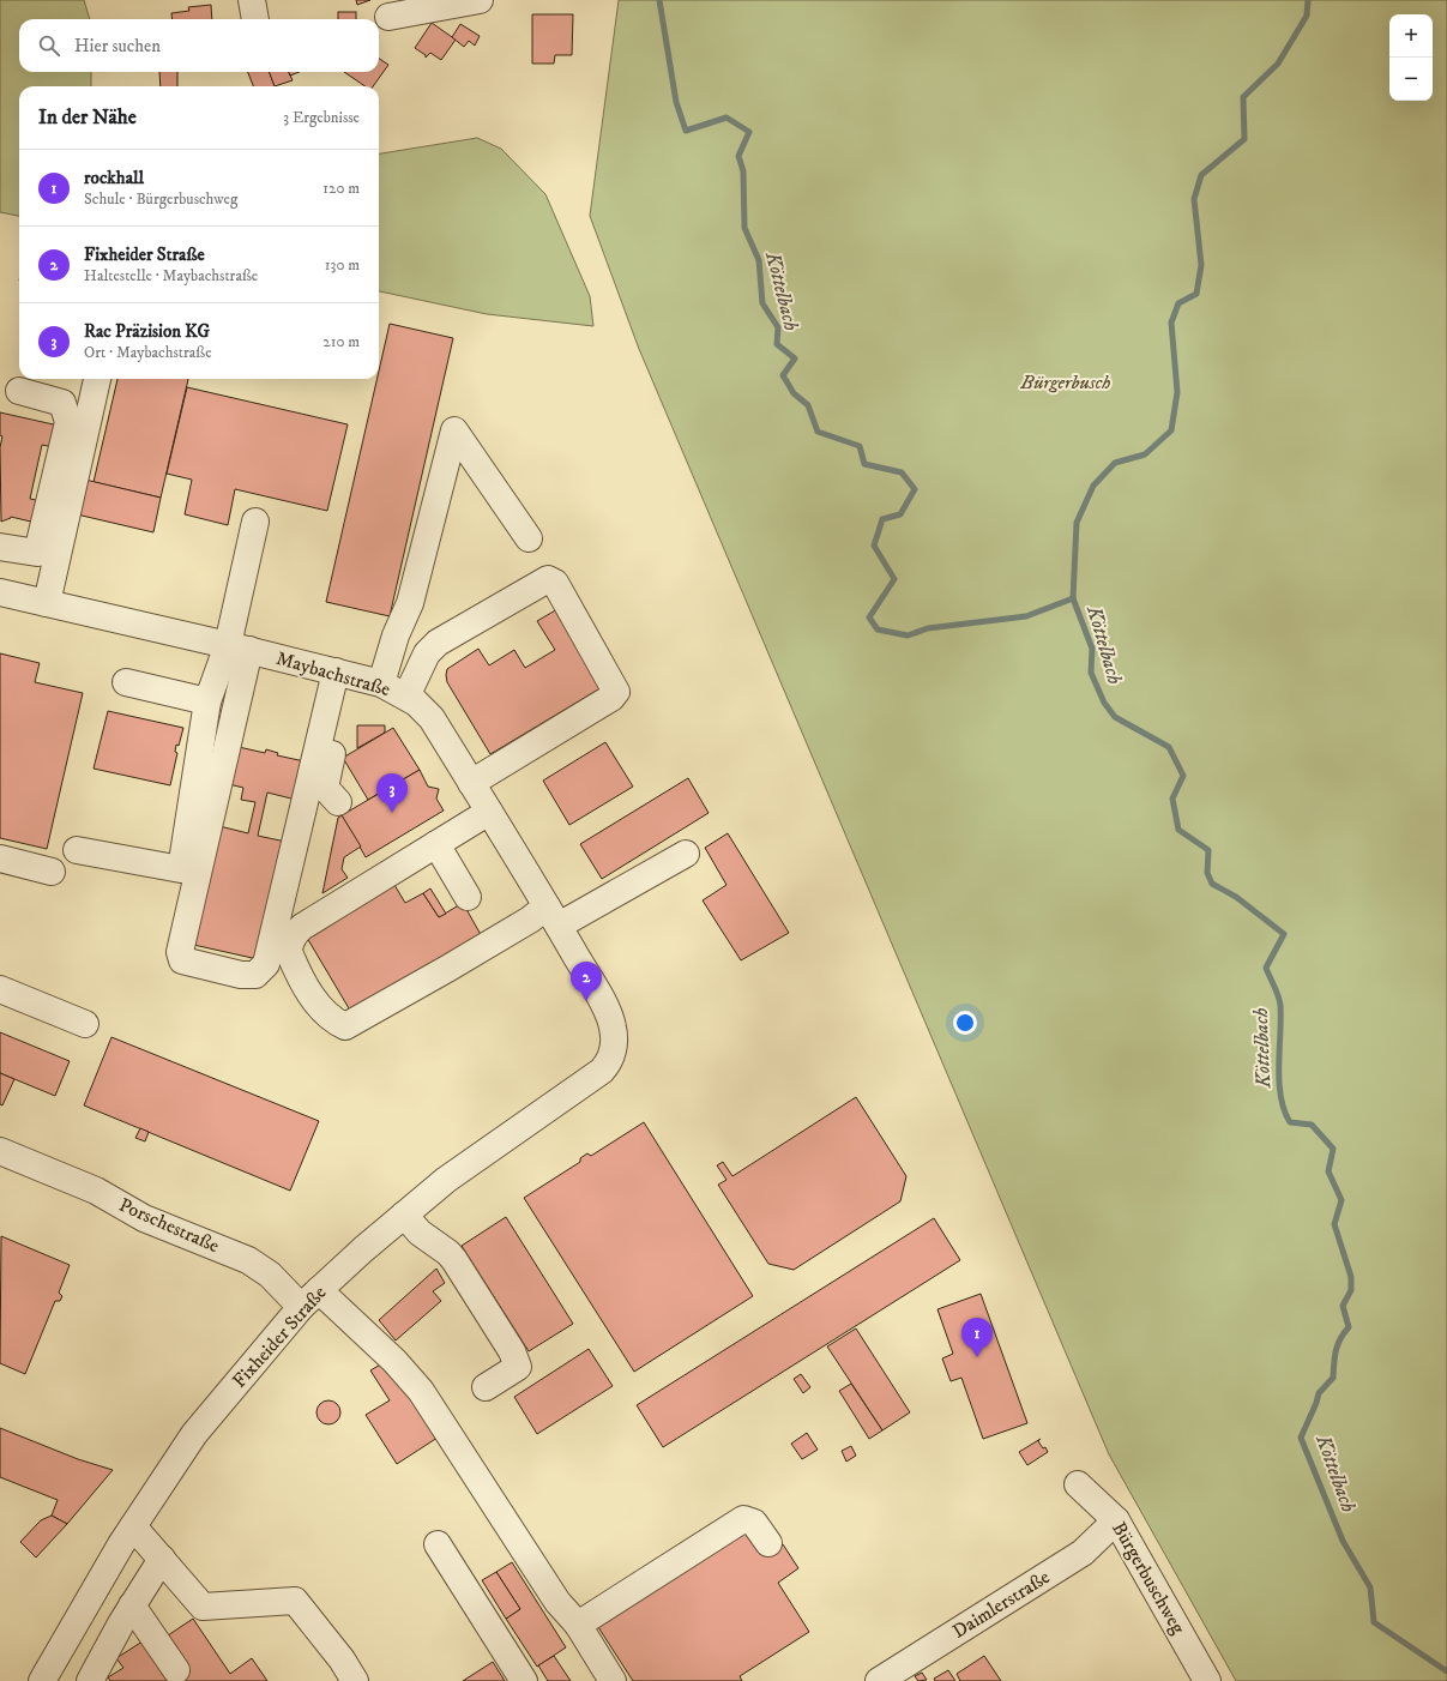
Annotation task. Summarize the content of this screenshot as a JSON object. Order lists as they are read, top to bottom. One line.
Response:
{"streets":{"street":["Maybachstraße","Porschestraße","Fixheider Straße","Bürgerbuschweg","Daimlerstraße"]},"crossings":[["Maybachstraße","Fixheider Straße"],["Porschestraße","Fixheider Straße"],["Bürgerbuschweg","Daimlerstraße"]],"water":["Köttelbach"],"parks":["Bürgerbusch"],"page":{"map_buttons":["+","−"],"search":"Hier suchen","heading":["In der Nähe","3 Ergebnisse"],"list":[{"mark":"1","name":"rockhall","note":"Schule · Bürgerbuschweg","value":"120 m"},{"mark":"2","name":"Fixheider Straße","note":"Haltestelle · Maybachstraße","value":"130 m"},{"mark":"3","name":"Rac Präzision KG","note":"Ort · Maybachstraße","value":"210 m"}],"pins":["3","2","1"]}}
